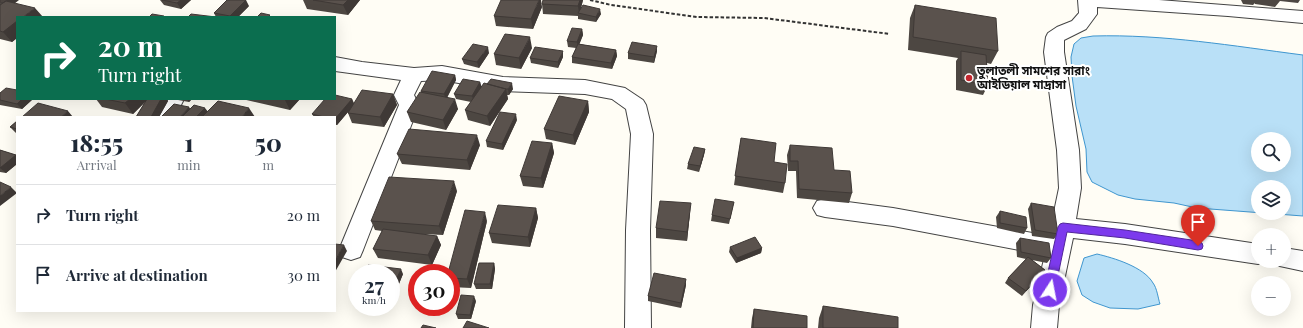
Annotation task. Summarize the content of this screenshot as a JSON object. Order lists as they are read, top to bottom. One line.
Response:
{"places":["তুলাতলী সামশের সারাং আইডিয়াল মাদ্রাসা"],"page":{"turn":["20 m","Turn right"],"eta":["18:55","Arrival","1","min","50","m"],"map_buttons":["+","−"],"list":[{"name":"Turn right","value":"20 m"},{"name":"Arrive at destination","value":"30 m"}],"speed":"27 km/h","limit":"30"}}
